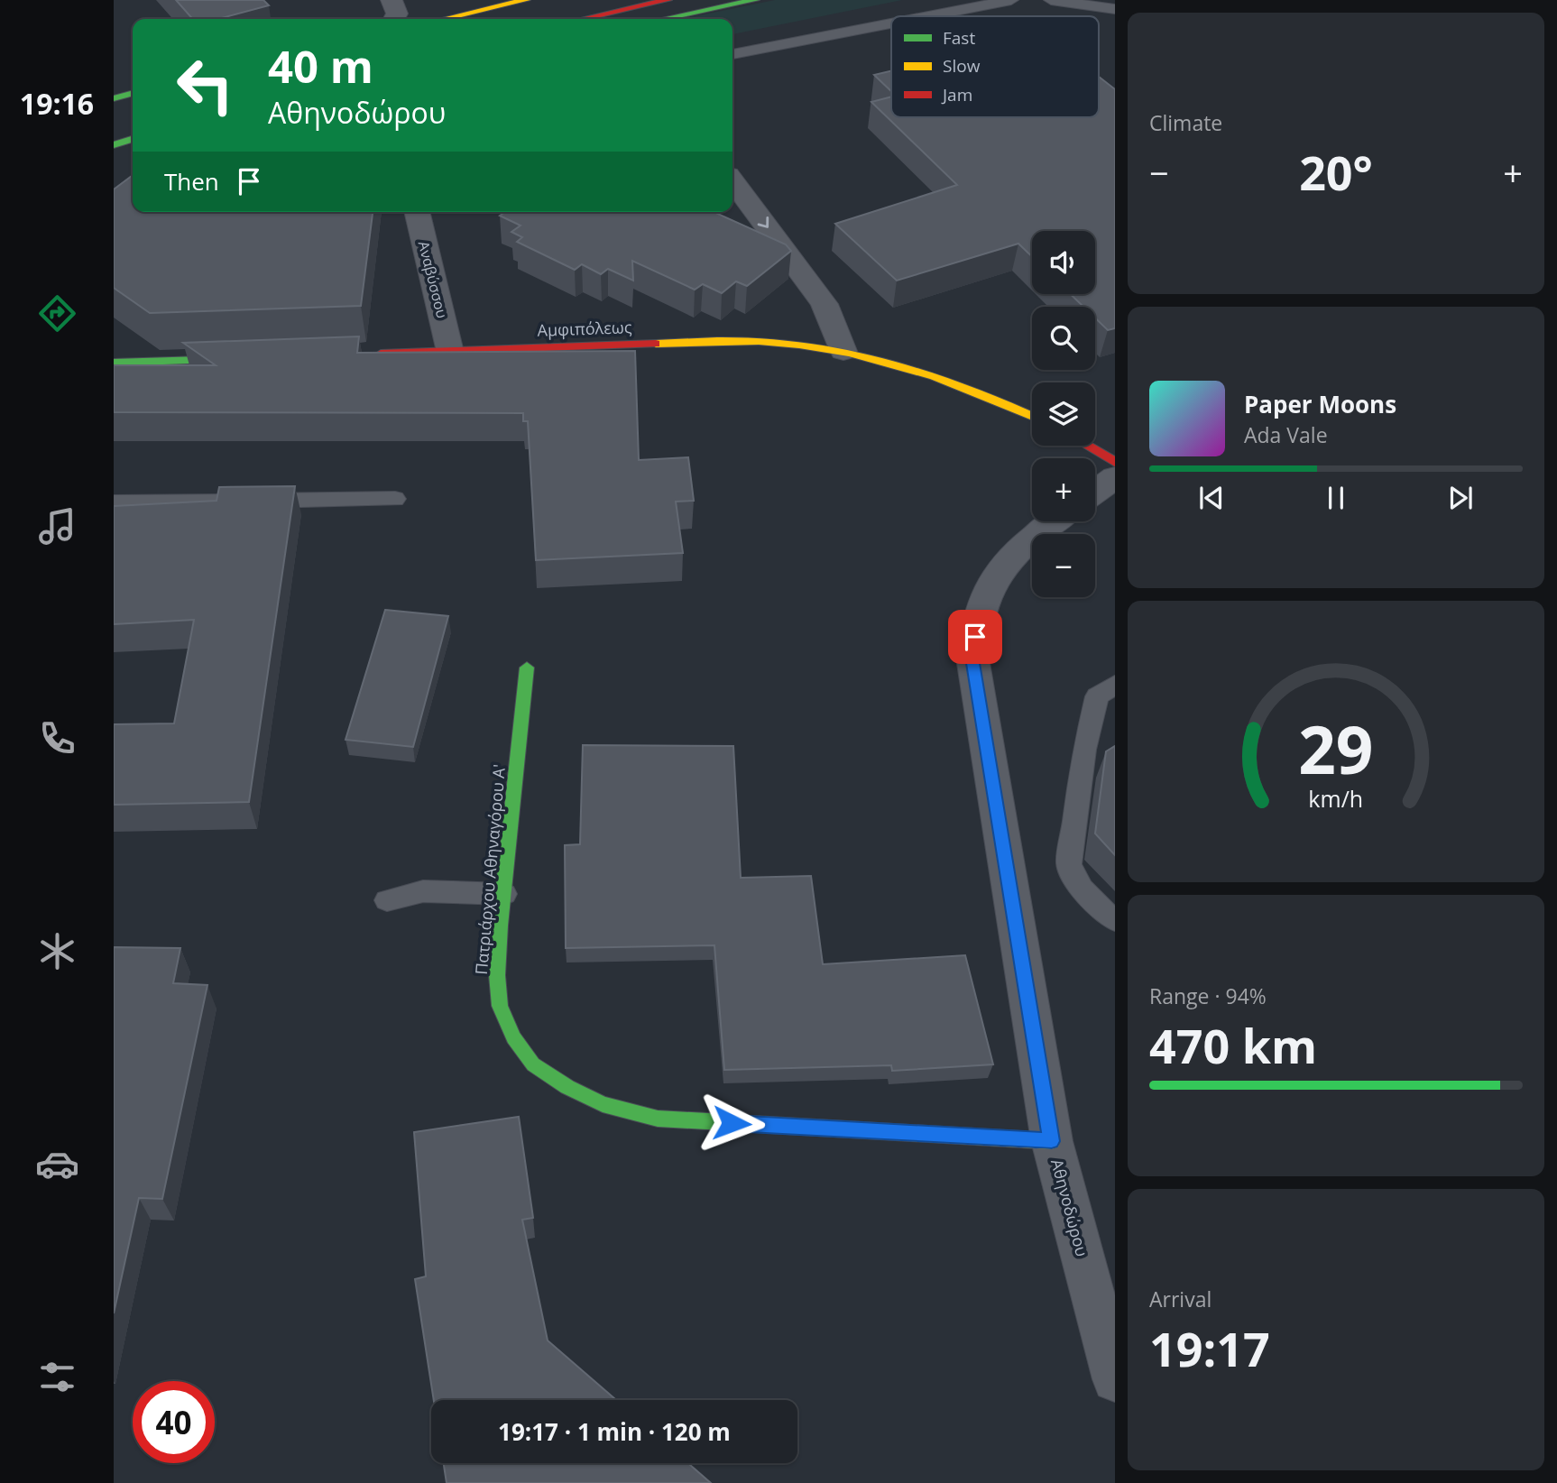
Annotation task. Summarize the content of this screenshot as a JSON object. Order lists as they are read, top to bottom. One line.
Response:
{"streets":{"main road":["Αμφιπόλεως","Πατριάρχου Αθηναγόρου Α'"],"street":["Αναβύσσου","Αθηνοδώρου"]},"crossings":[["Αναβύσσου","Αμφιπόλεως"],["Πατριάρχου Αθηναγόρου Α'","Αθηνοδώρου"]],"legend":["Fast","Slow","Jam"],"page":{"tabs":"19:16","tile":["Climate",["Range · 94%","470 km"],["Arrival","19:17"]],"turn":["40 m","Αθηνοδώρου"],"heat":["−","20°","+"],"then":"Then","map_buttons":["+","−"],"song":["Paper Moons","Ada Vale"],"limit":"40","trip":"19:17 · 1 min · 120 m","gauge":["29","km/h"]}}
